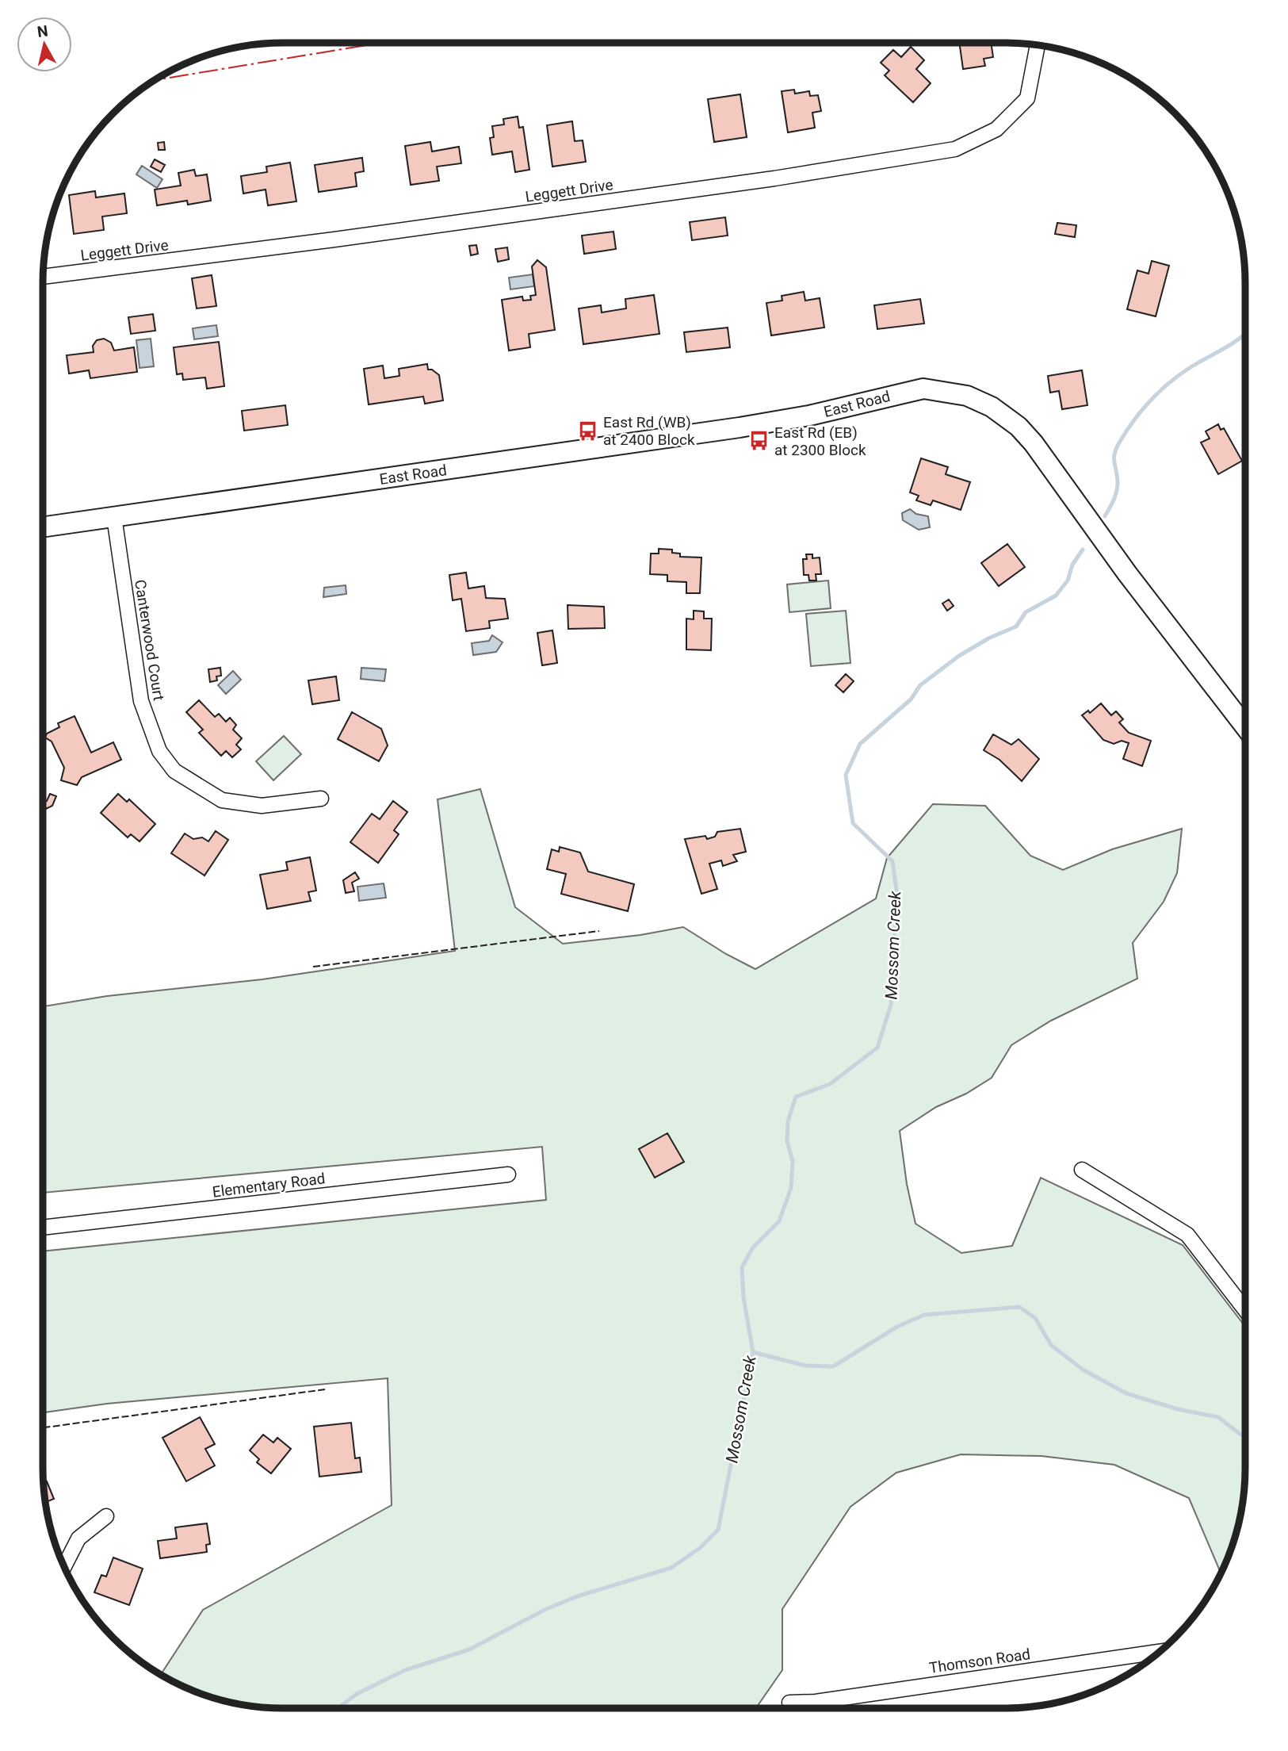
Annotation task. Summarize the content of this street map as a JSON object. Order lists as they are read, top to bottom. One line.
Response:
{"streets":{"main road":["East Road"],"street":["Leggett Drive","Canterwood Court","Elementary Road","Thomson Road"]},"crossings":[["East Road","Canterwood Court"]],"water":["Mossom Creek"],"places":{"bus stop":["East Rd (WB) at 2400 Block","East Rd (EB) at 2300 Block"]},"north":"top"}
